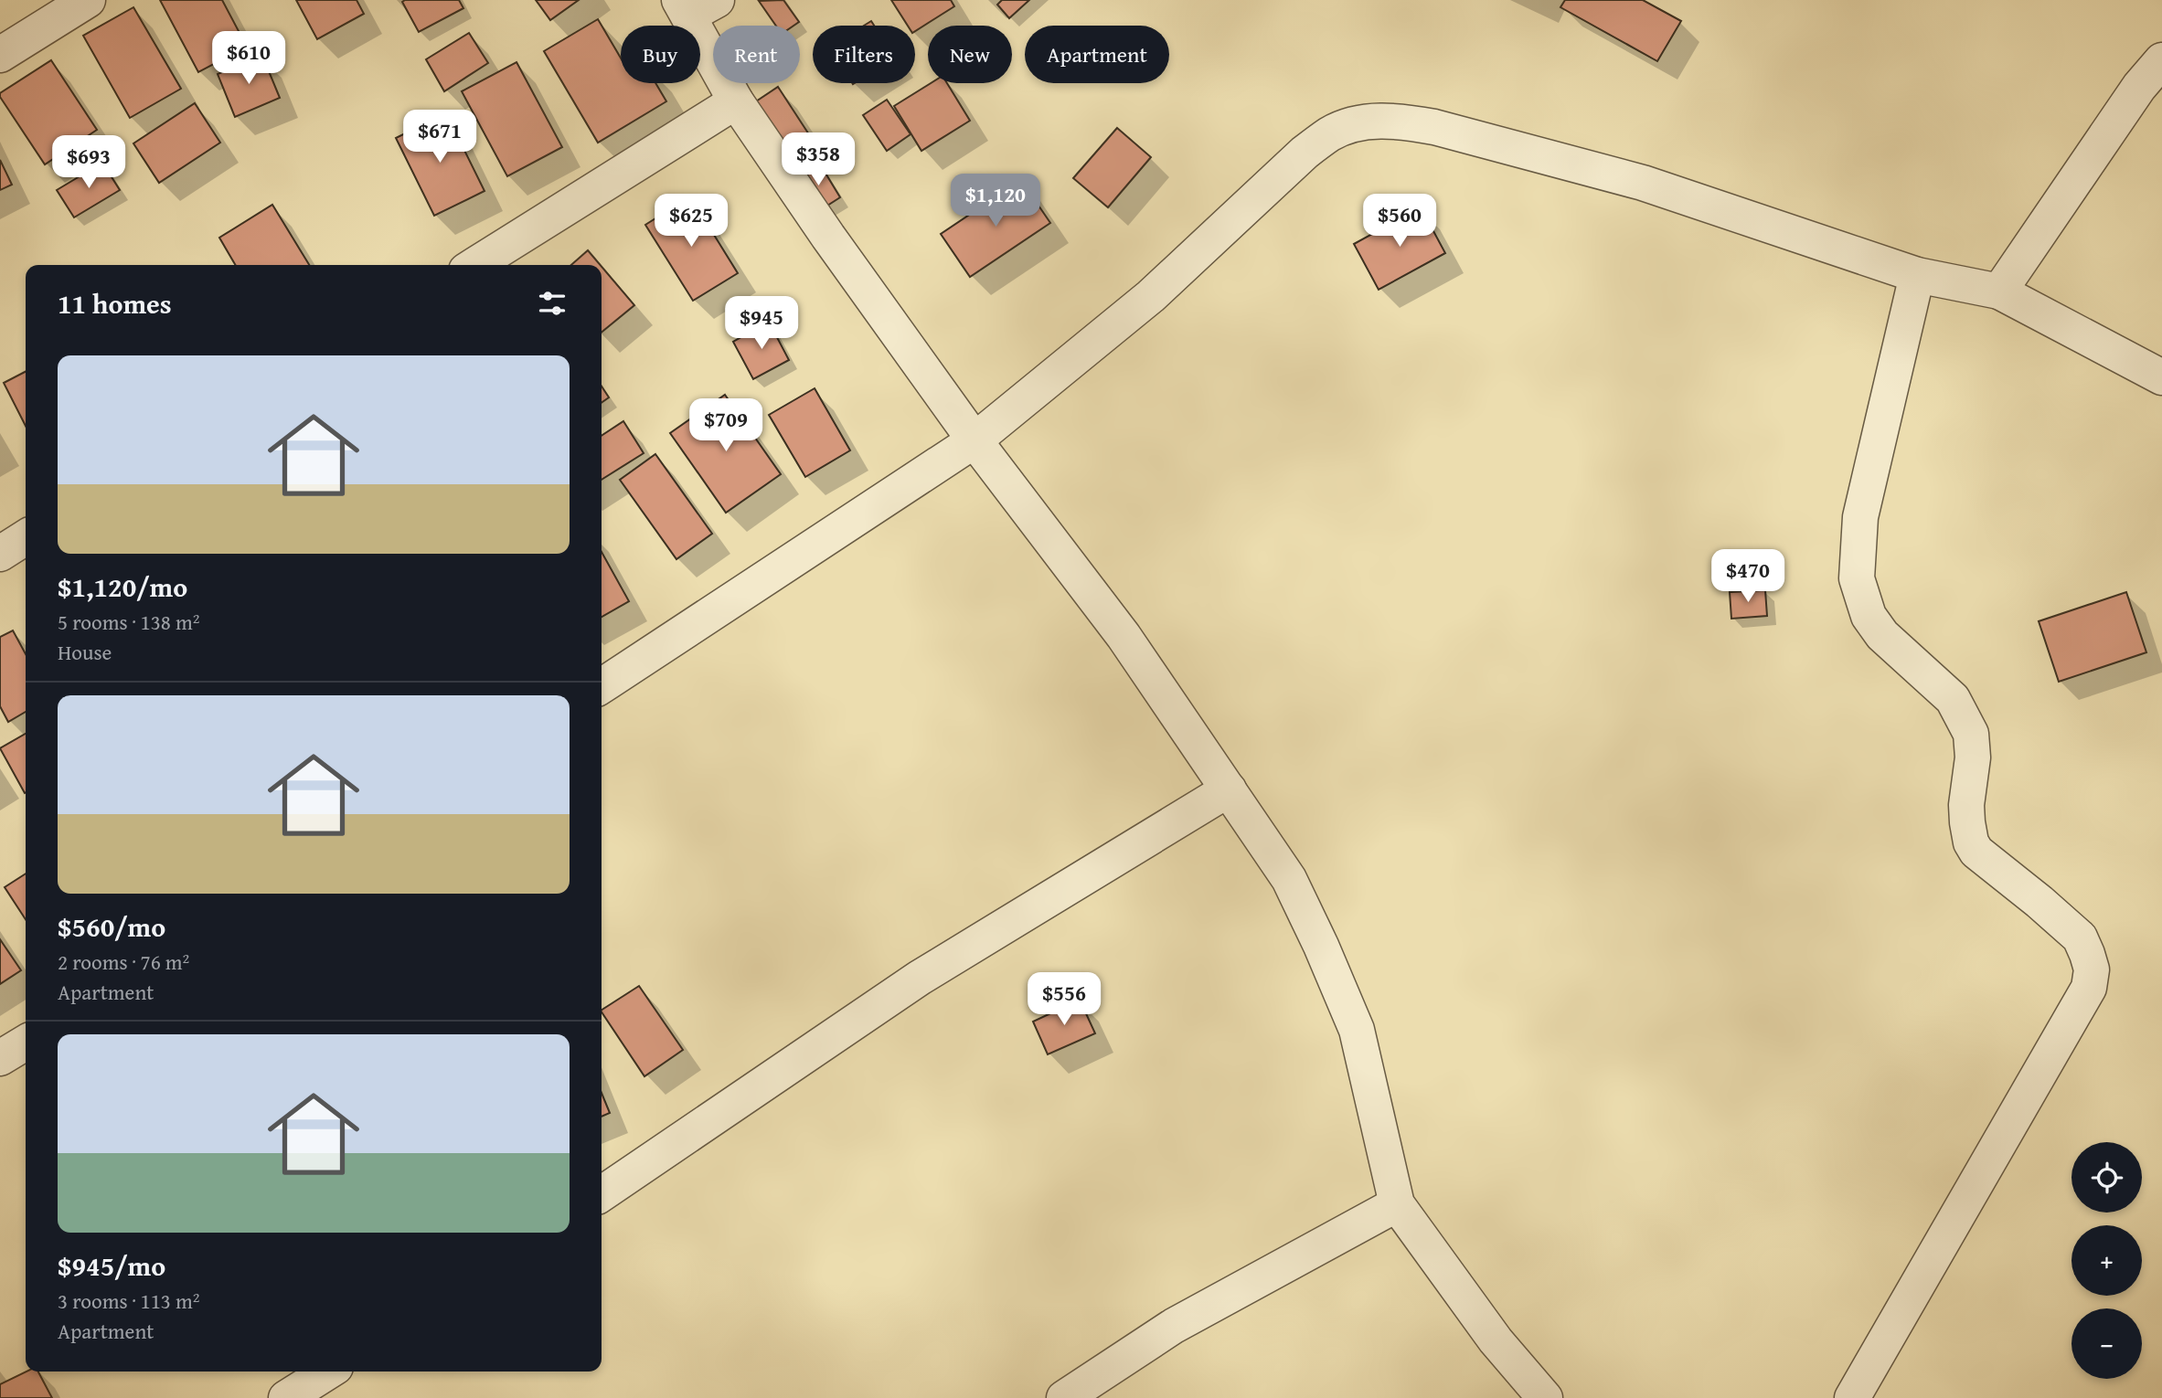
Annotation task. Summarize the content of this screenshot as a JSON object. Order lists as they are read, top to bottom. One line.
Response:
{"page":{"chip":["Buy","Rent","Filters","New","Apartment"],"price":["$610","$671","$358","$693","$1,120","$625","$560","$945","$709","$470","$556"],"heading":"11 homes","list":[{"name":"$1,120/mo","note":"5 rooms · 138 m² · House"},{"name":"$560/mo","note":"2 rooms · 76 m² · Apartment"},{"name":"$945/mo","note":"3 rooms · 113 m² · Apartment"}],"map_buttons":["+","−"]}}
